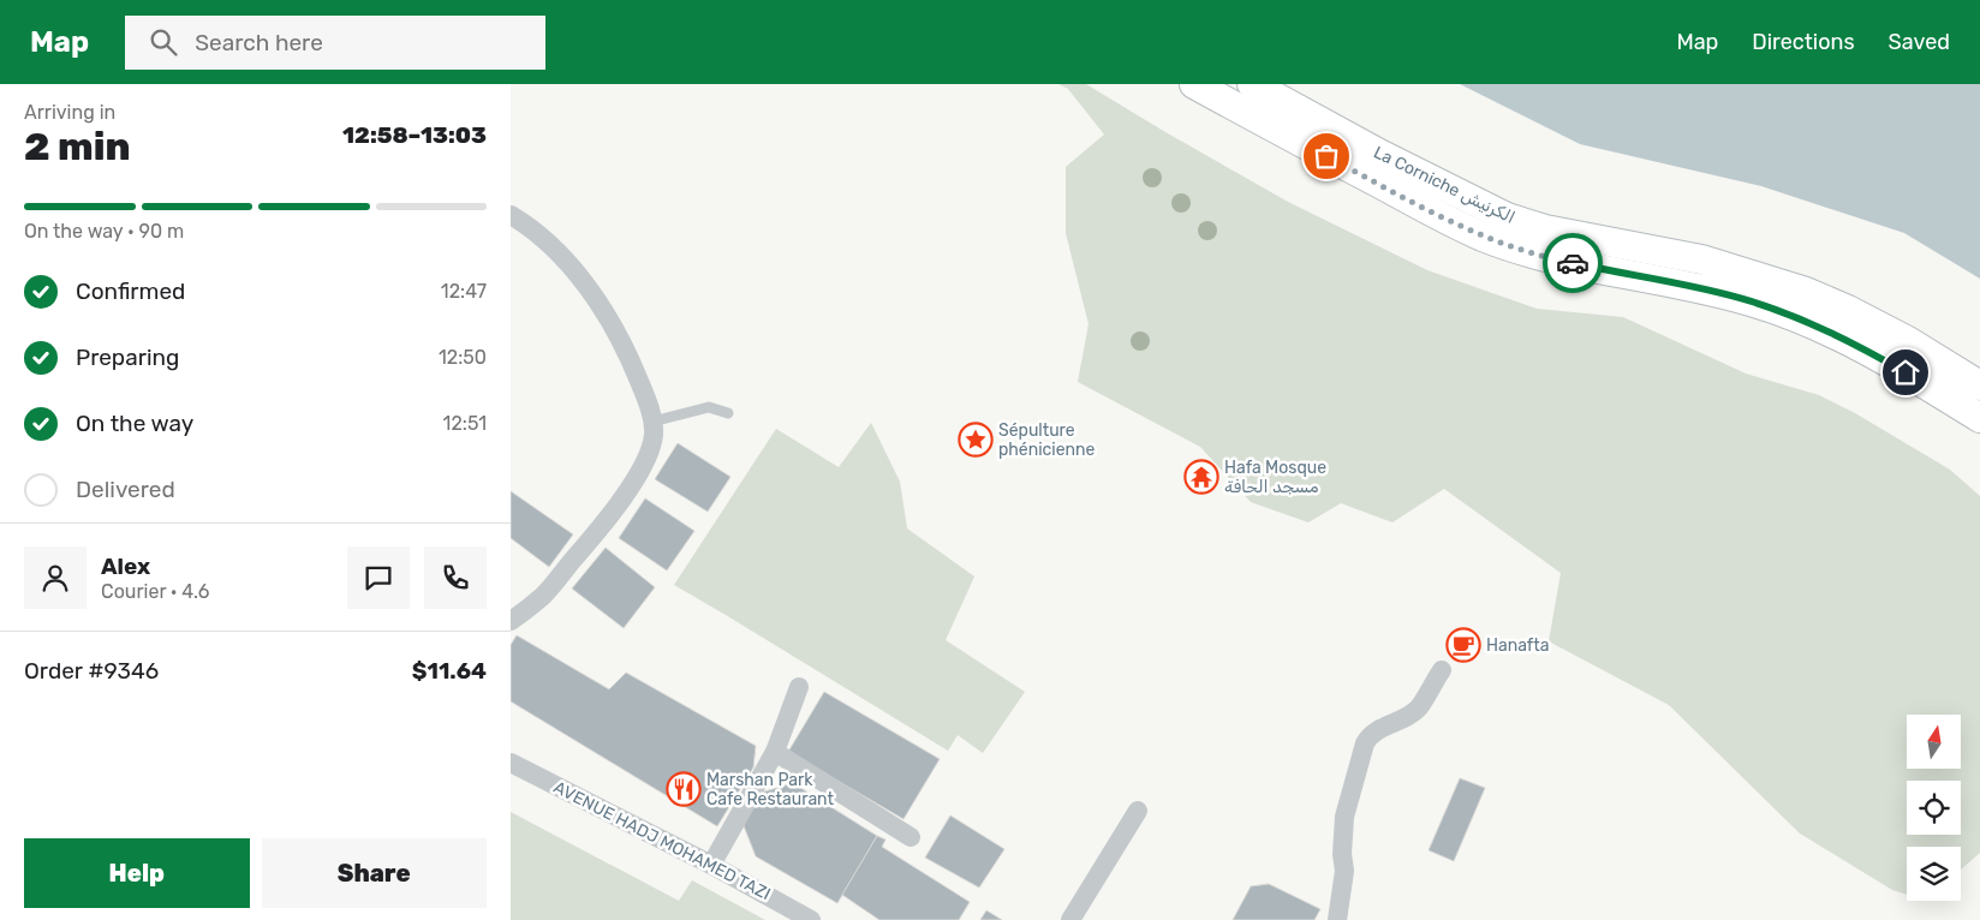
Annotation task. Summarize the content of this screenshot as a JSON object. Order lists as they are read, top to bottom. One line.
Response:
{"streets":{"main road":["La Corniche الكرنيش"],"street":["AVENUE HADJ MOHAMED TAZI"]},"places":{"place":["Sépulture phénicienne"],"temple":["Hafa Mosque مسجد الحافة"],"cafe":["Hanafta"],"restaurant":["Marshan Park Cafe Restaurant"]},"north":"top","page":{"header":"Map","search":"Search here","nav":["Map","Directions","Saved"],"heading":["2 min","Arriving in","12:58–13:03"],"panel":["Alex","Courier · 4.6","Order #9346","$11.64"],"bar":"On the way · 90 m","list":[["Confirmed","12:47"],["Preparing","12:50"],["On the way","12:51"],"Delivered"],"buttons":["Help","Share"]}}
